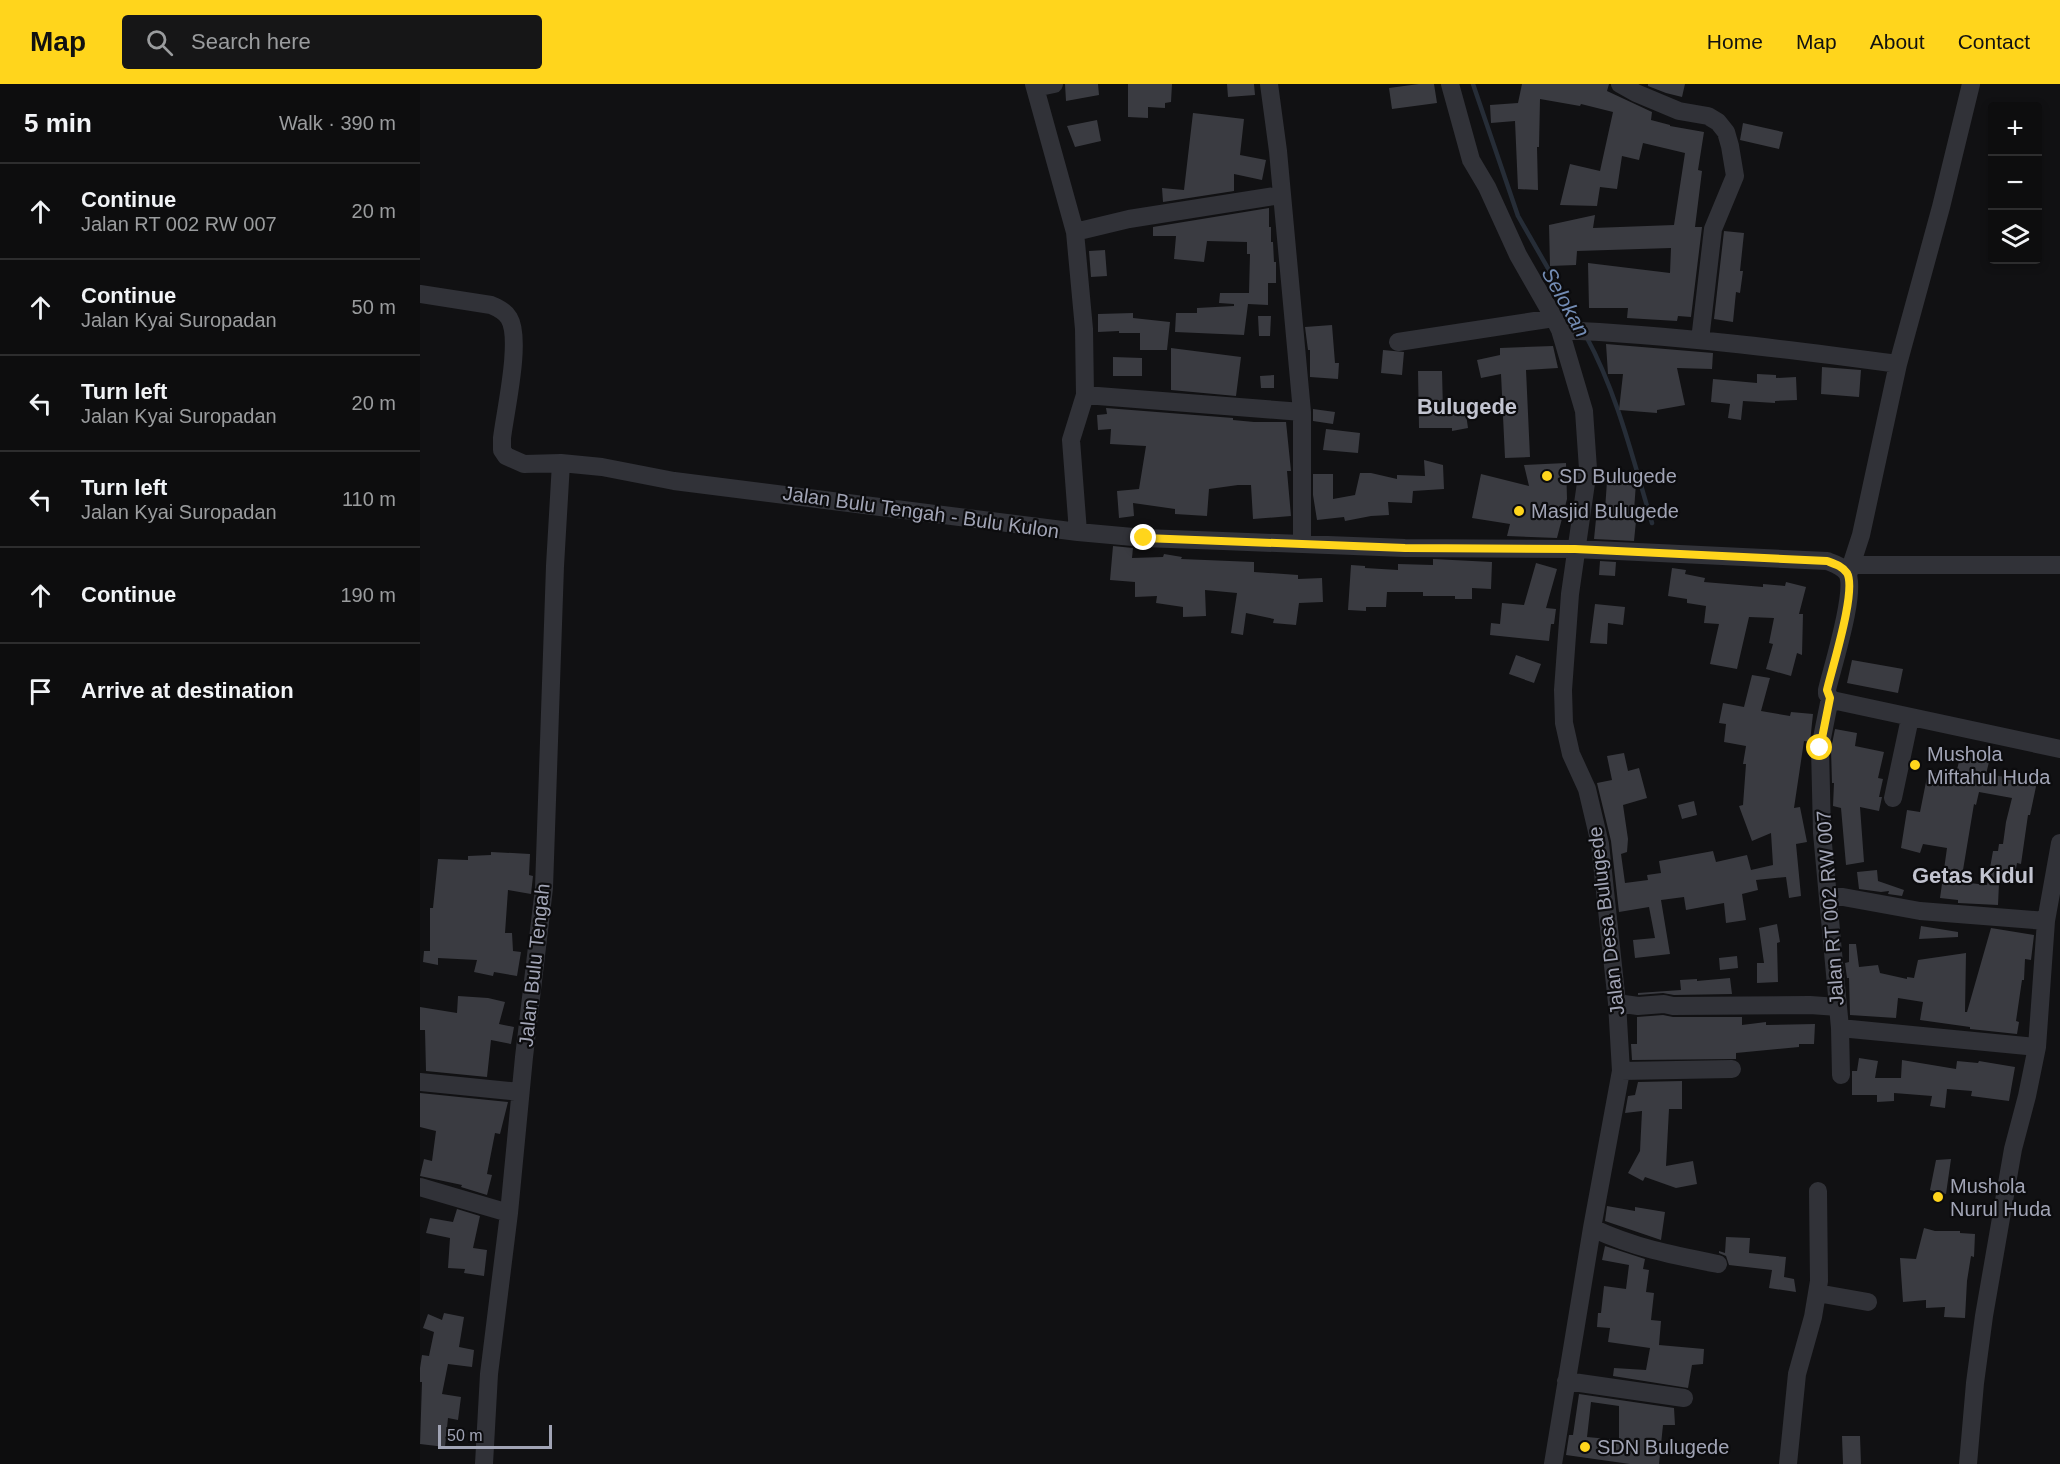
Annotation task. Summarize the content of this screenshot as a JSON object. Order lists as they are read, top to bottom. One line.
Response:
{"streets":{"street":["Jalan Bulu Tengah - Bulu Kulon","Jalan RT 002 RW 007","Jalan Desa Bulugede","Jalan Bulu Tengah"]},"crossings":[["Jalan Bulu Tengah - Bulu Kulon","Jalan RT 002 RW 007"],["Jalan Bulu Tengah - Bulu Kulon","Jalan Desa Bulugede"],["Jalan Bulu Tengah - Bulu Kulon","Jalan Bulu Tengah"]],"districts":["Bulugede","Getas Kidul"],"water":["Selokan"],"places":["SD Bulugede","Masjid Bulugede","Mushola Miftahul Huda","Mushola Nurul Huda","SDN Bulugede"],"scale_bar":"50 m","page":{"header":"Map","search":"Search here","nav":["Home","Map","About","Contact"],"heading":["5 min","Walk · 390 m"],"map_buttons":["+","−"],"list":[["Continue","Jalan RT 002 RW 007","20 m"],["Continue","Jalan Kyai Suropadan","50 m"],["Turn left","Jalan Kyai Suropadan","20 m"],["Turn left","Jalan Kyai Suropadan","110 m"],["Continue","190 m"],"Arrive at destination"],"scale":"50 m"}}
